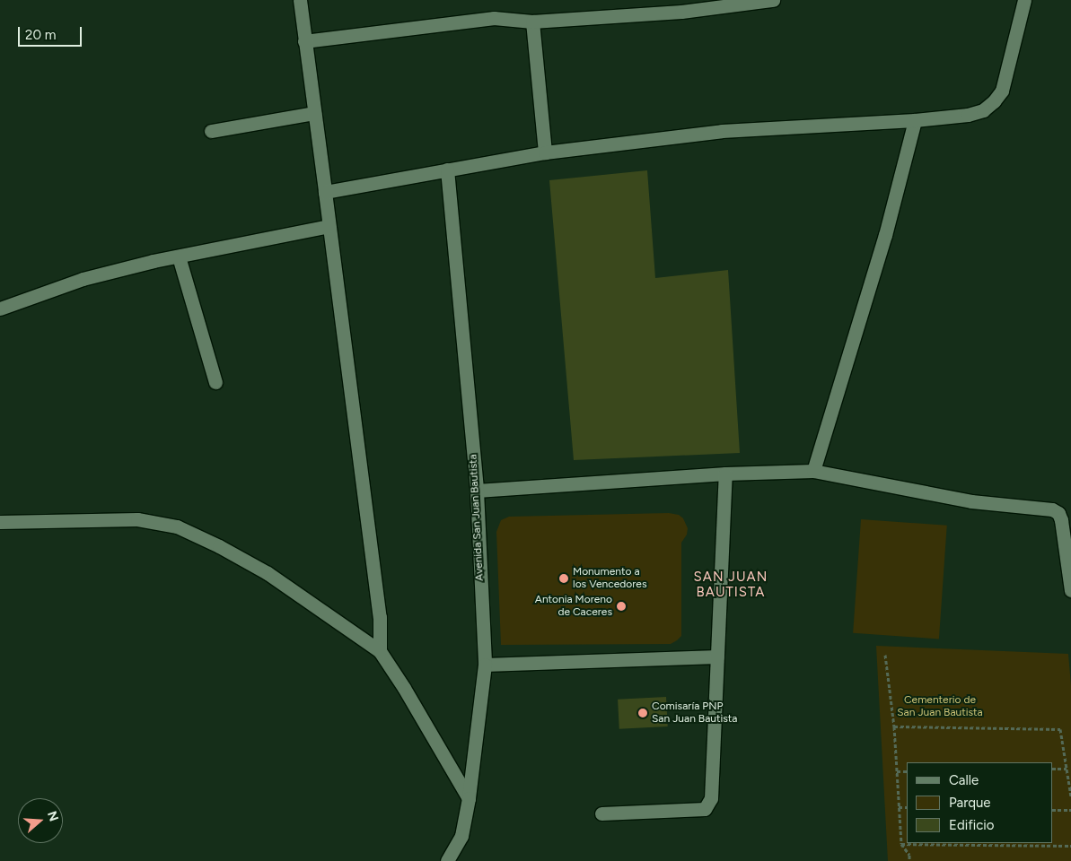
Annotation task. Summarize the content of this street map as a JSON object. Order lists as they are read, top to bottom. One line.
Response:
{"streets":{"street":["Avenida San Juan Bautista"]},"districts":["SAN JUAN BAUTISTA"],"parks":["Cementerio de San Juan Bautista"],"places":["Monumento a los Vencedores","Antonia Moreno de Caceres","Comisaría PNP San Juan Bautista"],"legend":["Calle","Parque","Edificio"],"scale_bar":"20 m","north":"right"}
